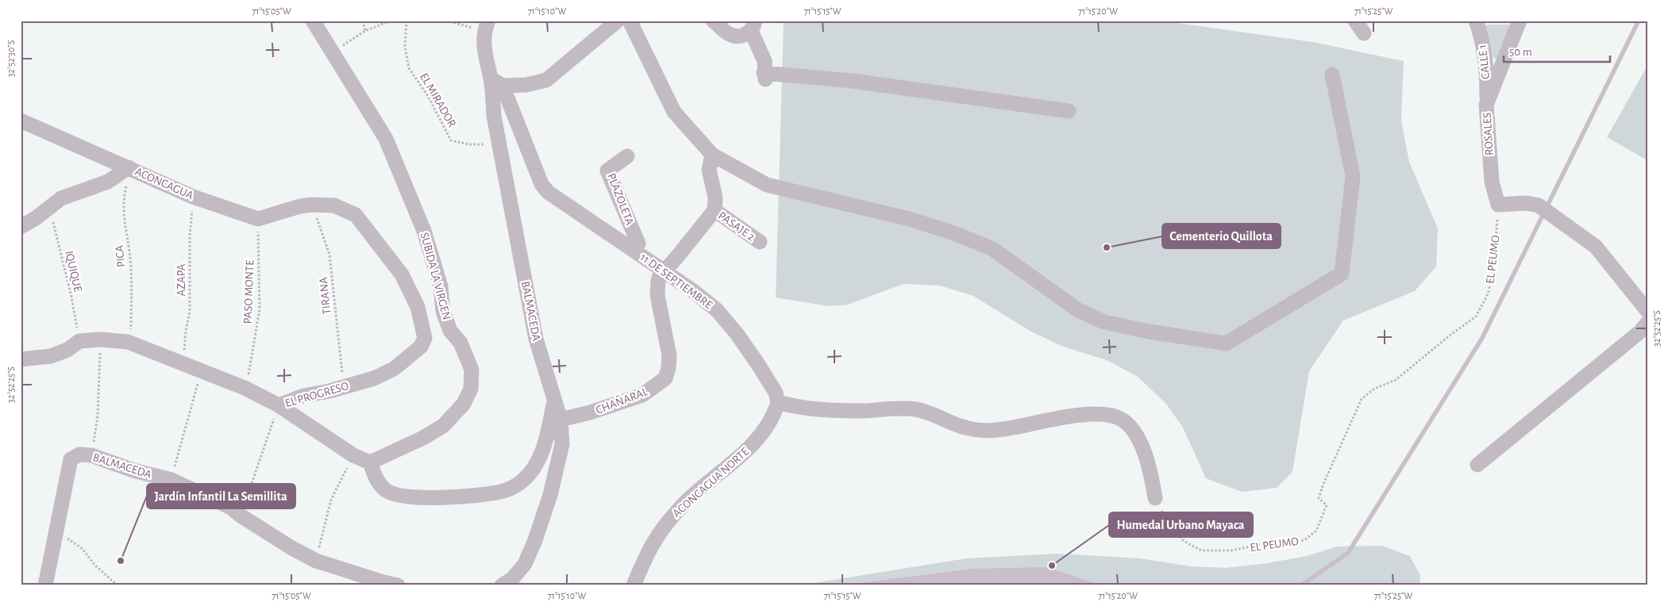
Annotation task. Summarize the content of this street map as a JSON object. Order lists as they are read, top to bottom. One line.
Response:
{"streets":{"street":["CALLE 1","ROSALES","ACONCAGUA","PLAZOLETA","PASAJE 2","SUBIDA LA VIRGEN","11 DE SEPTIEMBRE","BALMACEDA","EL PROGRESO","CHAÑARAL","ACONCAGUA NORTE"],"path":["EL MIRADOR","PICA","EL PEUMO","IQUIQUE","AZAPA","PASO MONTE","TIRANA"]},"crossings":[["CALLE 1","ROSALES"],["EL MIRADOR","BALMACEDA"],["ROSALES","EL PEUMO"],["ACONCAGUA","PICA"],["ACONCAGUA","AZAPA"],["ACONCAGUA","PASO MONTE"],["PLAZOLETA","11 DE SEPTIEMBRE"],["PICA","EL PROGRESO"],["IQUIQUE","EL PROGRESO"],["AZAPA","EL PROGRESO"],["11 DE SEPTIEMBRE","BALMACEDA"],["11 DE SEPTIEMBRE","CHAÑARAL"],["11 DE SEPTIEMBRE","ACONCAGUA NORTE"],["PASO MONTE","EL PROGRESO"],["TIRANA","EL PROGRESO"],["BALMACEDA","CHAÑARAL"]],"places":["Cementerio Quillota","Jardín Infantil La Semillita","Humedal Urbano Mayaca"],"scale_bar":"50 m","coordinates":["71°15'05\"W","71°15'10\"W","71°15'15\"W","71°15'20\"W","71°15'25\"W","32°52'30\"S","32°52'25\"S"]}
